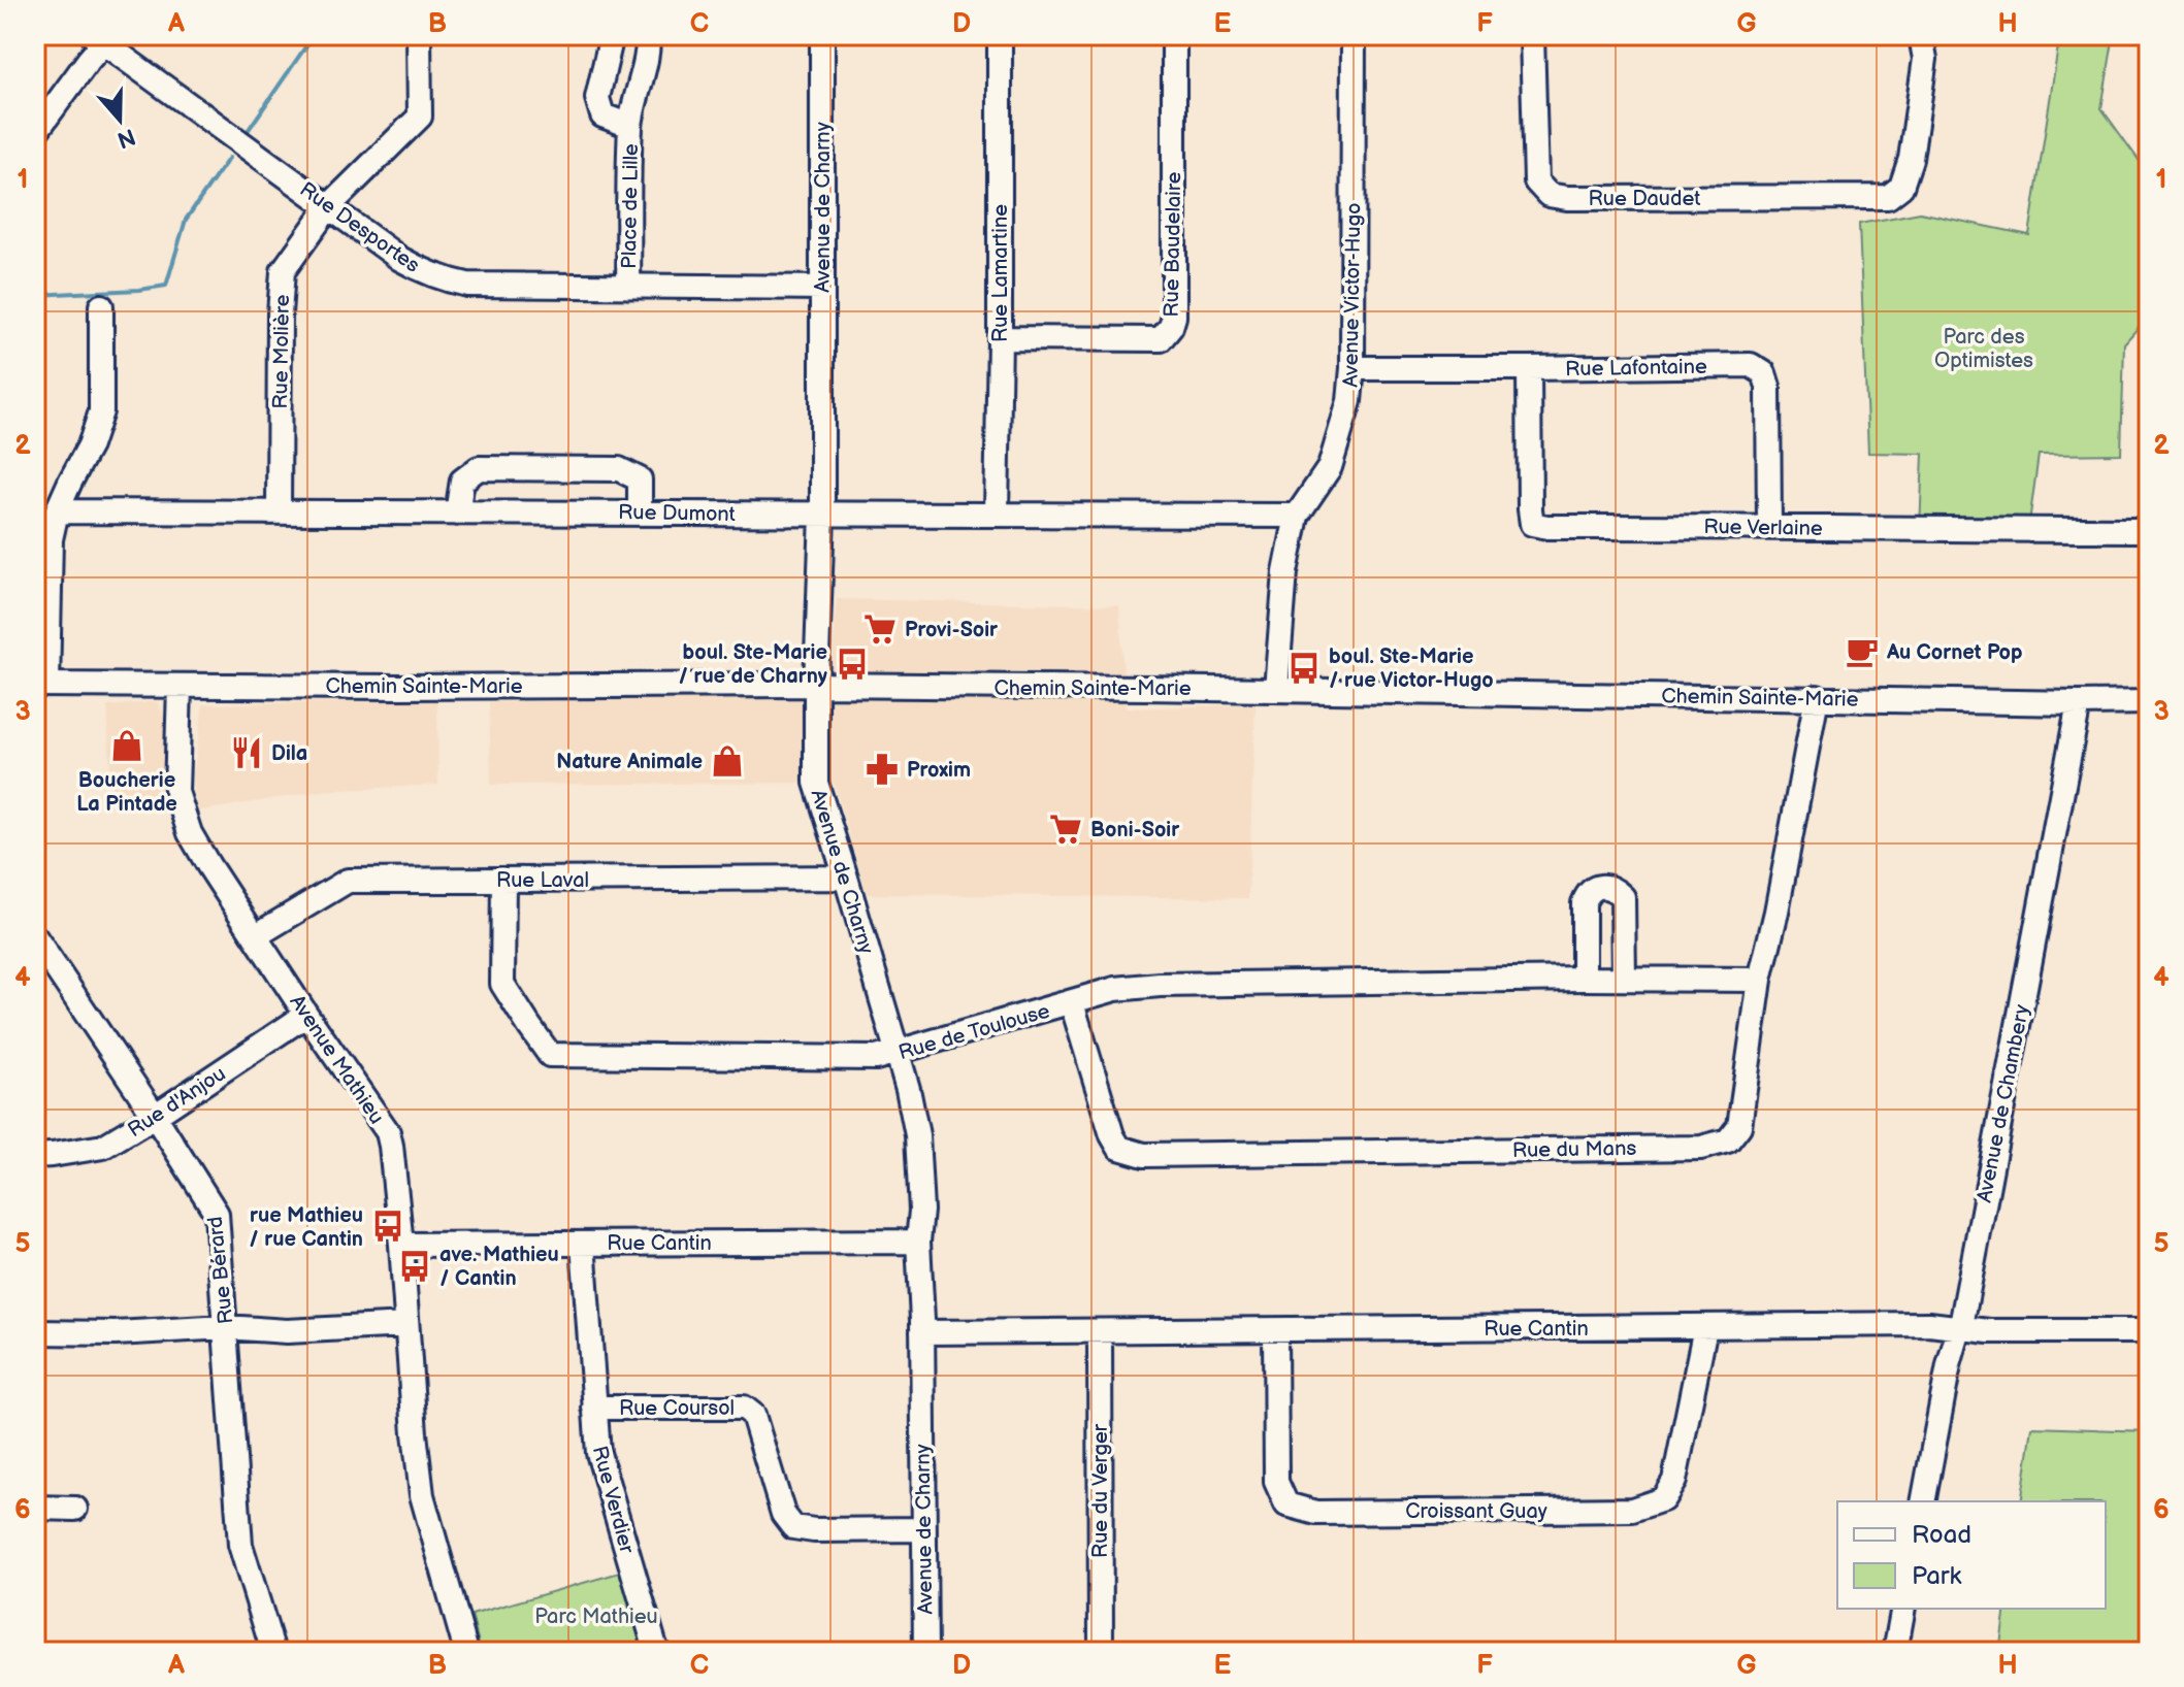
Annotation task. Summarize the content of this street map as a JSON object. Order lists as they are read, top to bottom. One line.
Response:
{"streets":{"street":["Rue Daudet","Place de Lille","Avenue de Charny","Rue Desportes","Rue Baudelaire","Rue Lamartine","Avenue Victor-Hugo","Rue Molière","Rue Lafontaine","Rue Dumont","Rue Verlaine","Chemin Sainte-Marie","Rue Laval","Rue de Toulouse","Avenue Mathieu","Rue d'Anjou","Avenue de Chambery","Rue du Mans","Rue Cantin","Rue Bérard","Rue Coursol","Rue du Verger","Rue Verdier","Croissant Guay"]},"crossings":[["Place de Lille","Rue Desportes"],["Avenue de Charny","Rue Desportes"],["Avenue de Charny","Rue Dumont"],["Avenue de Charny","Chemin Sainte-Marie"],["Avenue de Charny","Rue Laval"],["Avenue de Charny","Rue de Toulouse"],["Avenue de Charny","Rue Cantin"],["Avenue de Charny","Rue Coursol"],["Rue Desportes","Rue Molière"],["Rue Baudelaire","Rue Lamartine"],["Rue Lamartine","Rue Dumont"],["Avenue Victor-Hugo","Rue Lafontaine"],["Avenue Victor-Hugo","Rue Dumont"],["Avenue Victor-Hugo","Chemin Sainte-Marie"],["Rue Molière","Rue Dumont"],["Rue Lafontaine","Rue Verlaine"],["Chemin Sainte-Marie","Avenue Mathieu"],["Chemin Sainte-Marie","Avenue de Chambery"],["Chemin Sainte-Marie","Rue du Mans"],["Rue Laval","Rue de Toulouse"],["Rue Laval","Avenue Mathieu"],["Rue de Toulouse","Rue du Mans"],["Avenue Mathieu","Rue d'Anjou"],["Avenue Mathieu","Rue Cantin"],["Rue d'Anjou","Rue Bérard"],["Avenue de Chambery","Rue Cantin"],["Rue Cantin","Rue du Verger"],["Rue Cantin","Rue Verdier"],["Rue Cantin","Croissant Guay"],["Rue Coursol","Rue Verdier"]],"parks":["Parc des Optimistes","Parc Mathieu"],"places":{"supermarket":["Provi-Soir","Boni-Soir"],"cafe":["Au Cornet Pop"],"bus stop":["boul. Ste-Marie / rue de Charny","boul. Ste-Marie / rue Victor-Hugo","rue Mathieu / rue Cantin","ave. Mathieu / Cantin"],"shop":["Boucherie La Pintade","Nature Animale"],"restaurant":["Dila"],"pharmacy":["Proxim"]},"legend":["Road","Park"],"north":"bottom","grid":{"columns":["A","B","C","D","E","F","G","H"],"rows":["1","2","3","4","5","6"]}}
